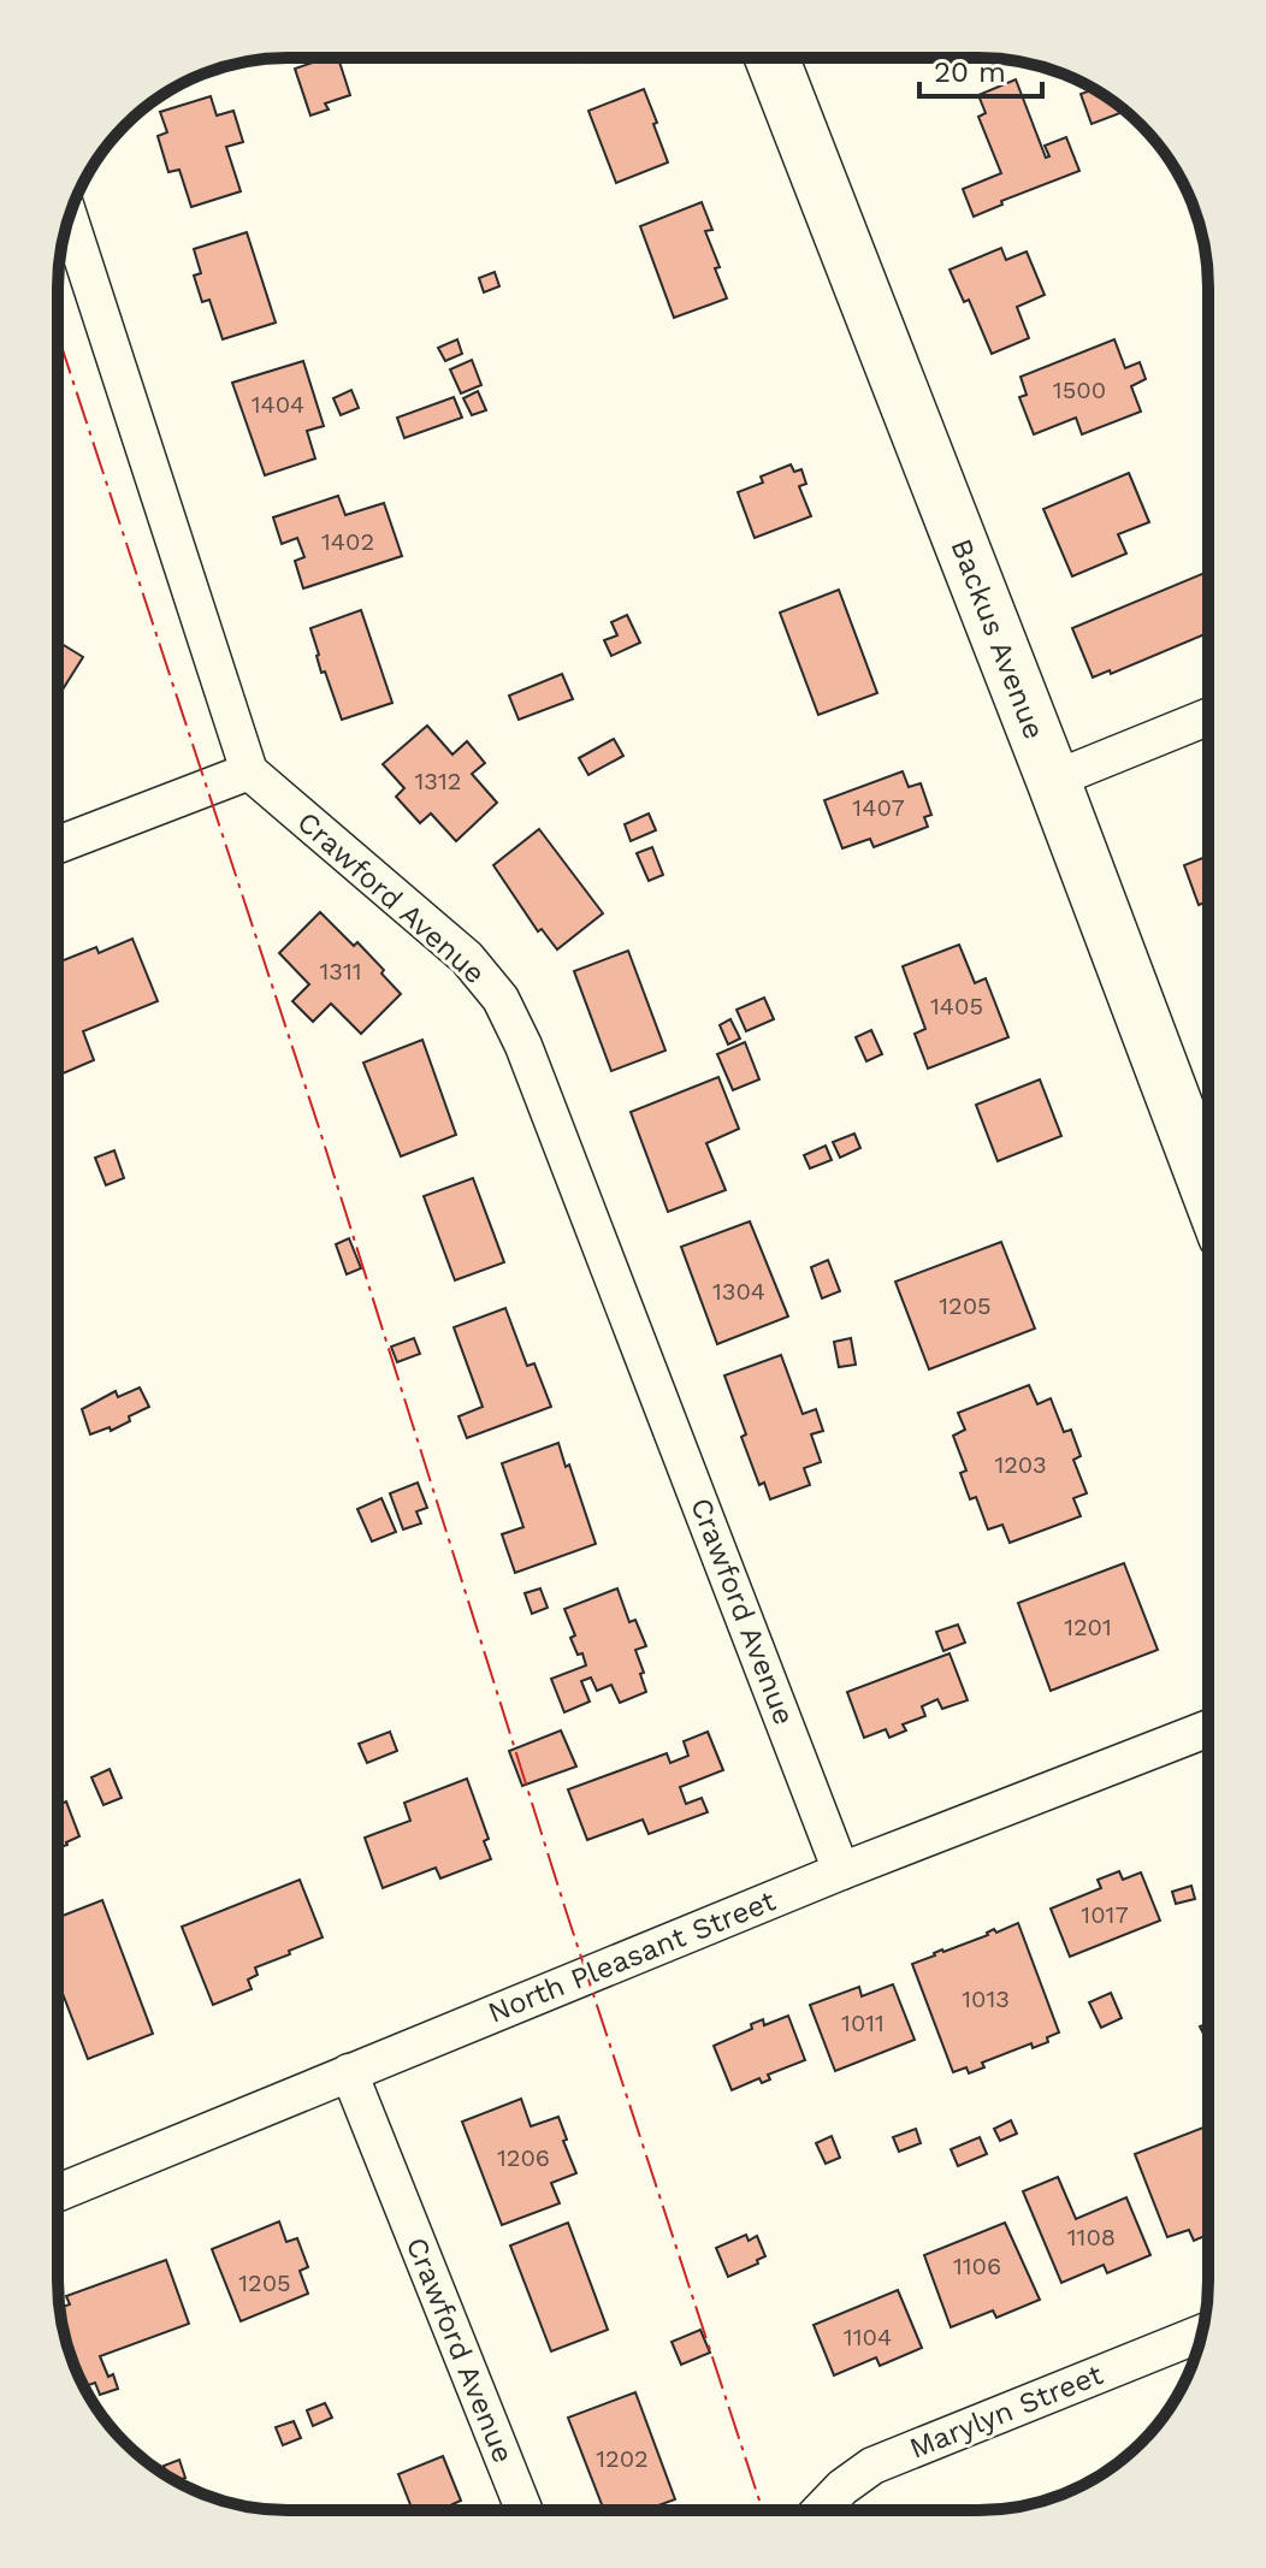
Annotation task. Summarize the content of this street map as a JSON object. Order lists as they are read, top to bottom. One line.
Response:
{"streets":{"street":["Backus Avenue","Crawford Avenue","North Pleasant Street","Marylyn Street"]},"crossings":[["Crawford Avenue","North Pleasant Street"]],"house_numbers":["1500","1404","1402","1312","1407","1311","1405","1304","1205","1203","1201","1017","1013","1011","1206","1108","1106","1205","1104","1202"],"scale_bar":"20 m"}
